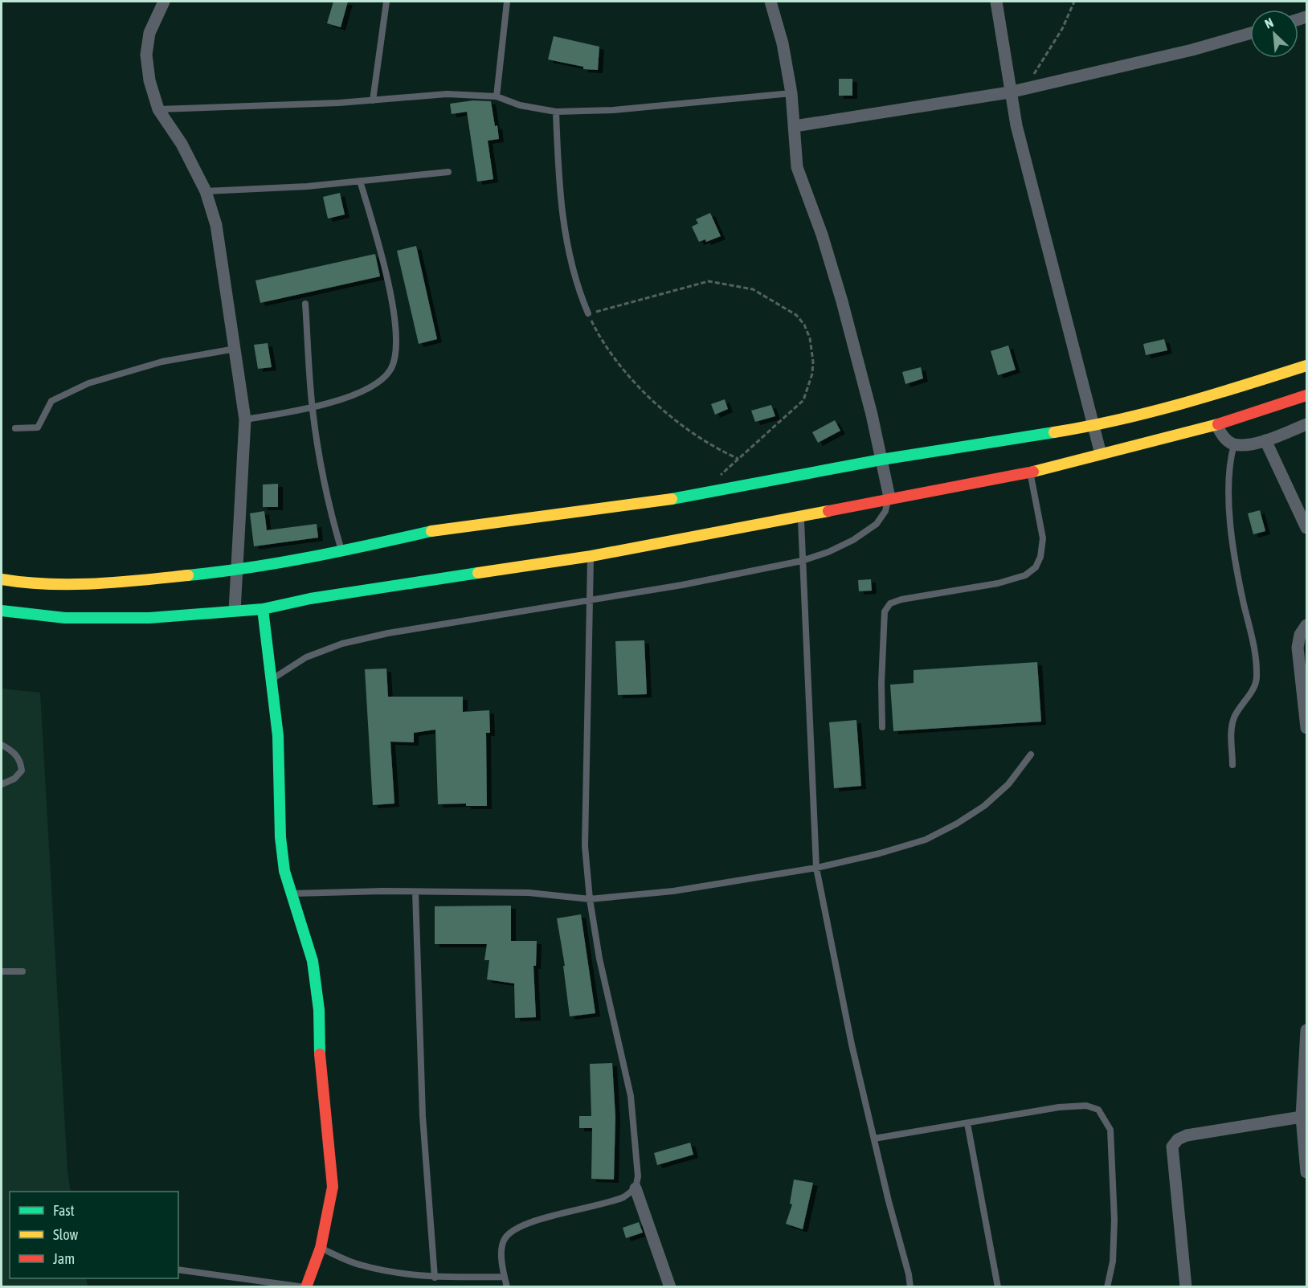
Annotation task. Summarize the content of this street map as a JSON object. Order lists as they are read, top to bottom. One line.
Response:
{"legend":["Fast","Slow","Jam"],"north":"top left"}
